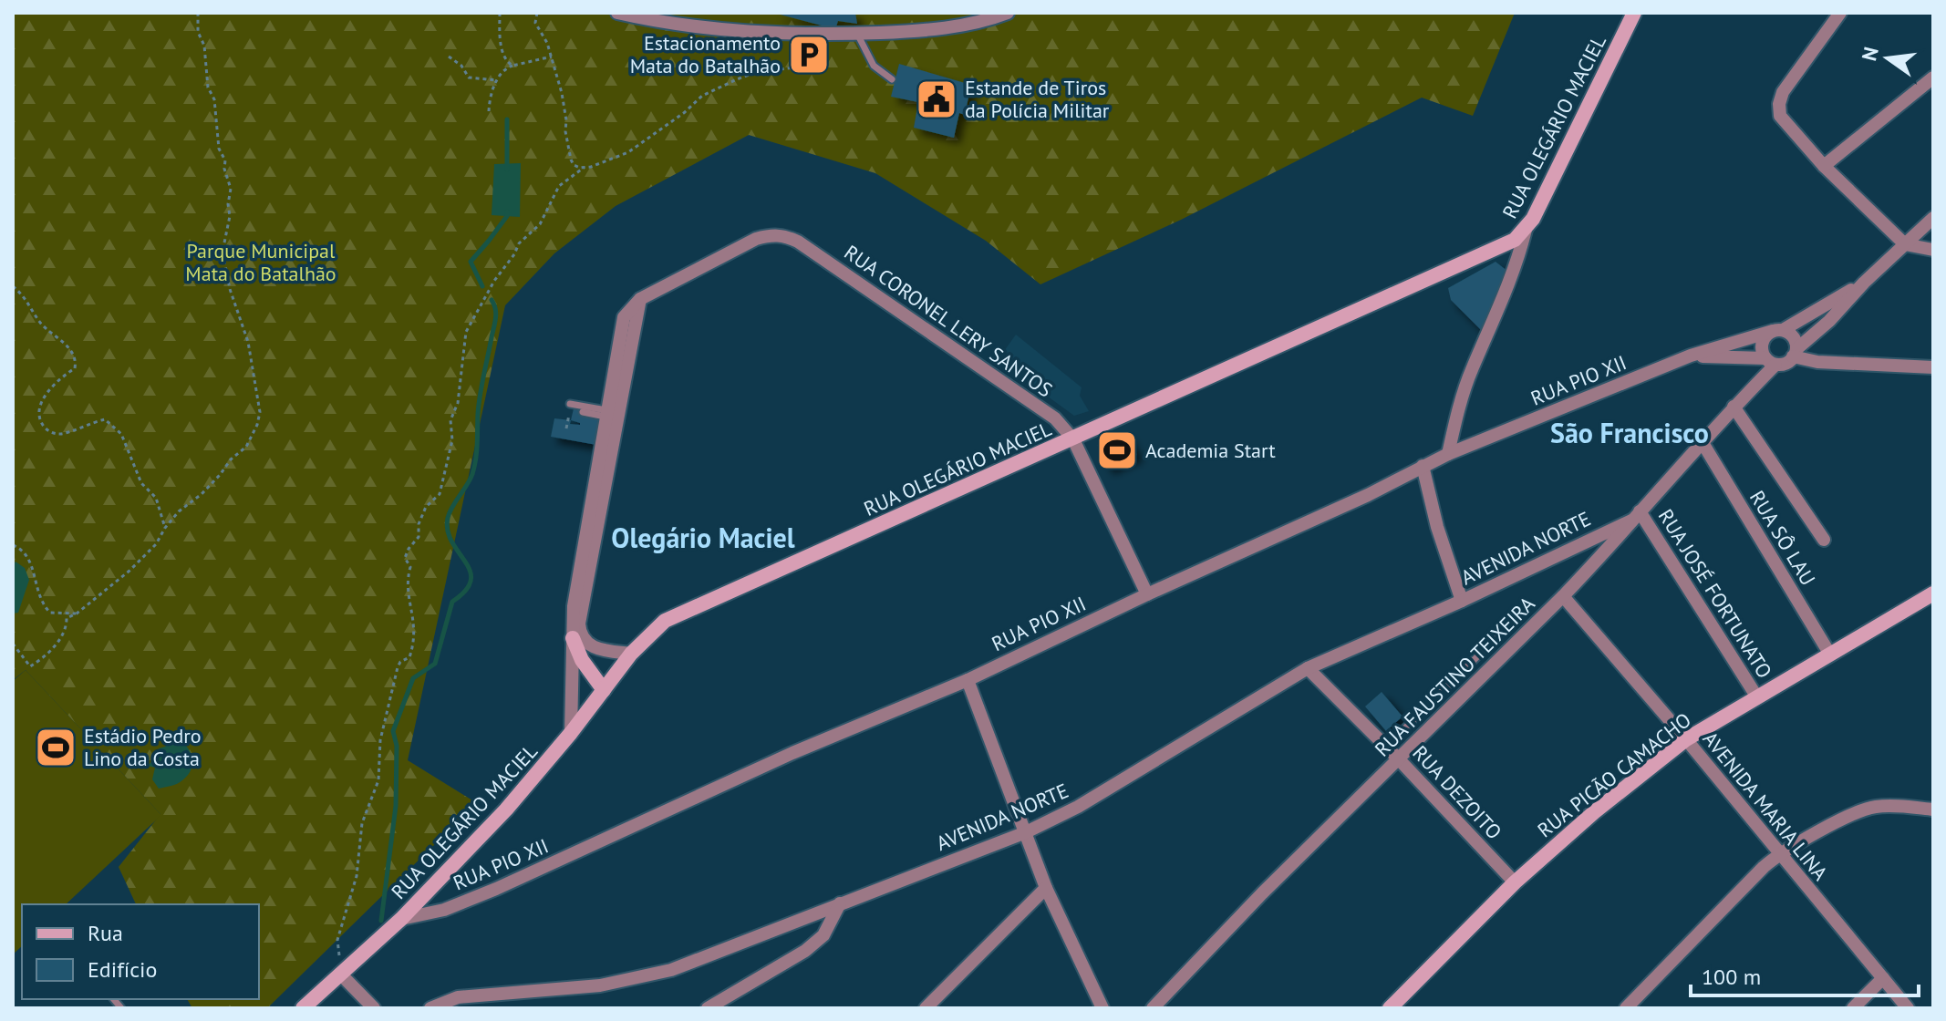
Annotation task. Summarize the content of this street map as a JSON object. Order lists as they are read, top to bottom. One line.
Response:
{"streets":{"street":["RUA OLEGÁRIO MACIEL","RUA CORONEL LERY SANTOS","RUA PIO XII","RUA SÔ LAU","AVENIDA NORTE","RUA JOSÉ FORTUNATO","RUA FAUSTINO TEIXEIRA","RUA PICÃO CAMACHO","RUA DEZOITO","AVENIDA MARIA LINA"]},"crossings":[["RUA OLEGÁRIO MACIEL","RUA CORONEL LERY SANTOS"],["RUA OLEGÁRIO MACIEL","RUA PIO XII"],["RUA CORONEL LERY SANTOS","RUA PIO XII"],["RUA PIO XII","RUA FAUSTINO TEIXEIRA"],["RUA SÔ LAU","RUA FAUSTINO TEIXEIRA"],["RUA SÔ LAU","RUA PICÃO CAMACHO"],["AVENIDA NORTE","RUA JOSÉ FORTUNATO"],["AVENIDA NORTE","RUA FAUSTINO TEIXEIRA"],["AVENIDA NORTE","RUA DEZOITO"],["RUA JOSÉ FORTUNATO","RUA FAUSTINO TEIXEIRA"],["RUA JOSÉ FORTUNATO","RUA PICÃO CAMACHO"],["RUA FAUSTINO TEIXEIRA","RUA DEZOITO"],["RUA FAUSTINO TEIXEIRA","AVENIDA MARIA LINA"],["RUA PICÃO CAMACHO","RUA DEZOITO"],["RUA PICÃO CAMACHO","AVENIDA MARIA LINA"]],"districts":["São Francisco","Olegário Maciel"],"parks":["Parque Municipal Mata do Batalhão"],"places":{"parking":["Estacionamento Mata do Batalhão"],"public building":["Estande de Tiros da Polícia Militar"],"sports":["Academia Start","Estádio Pedro Lino da Costa"]},"legend":["Rua","Edifício"],"scale_bar":"100 m","north":"left"}
